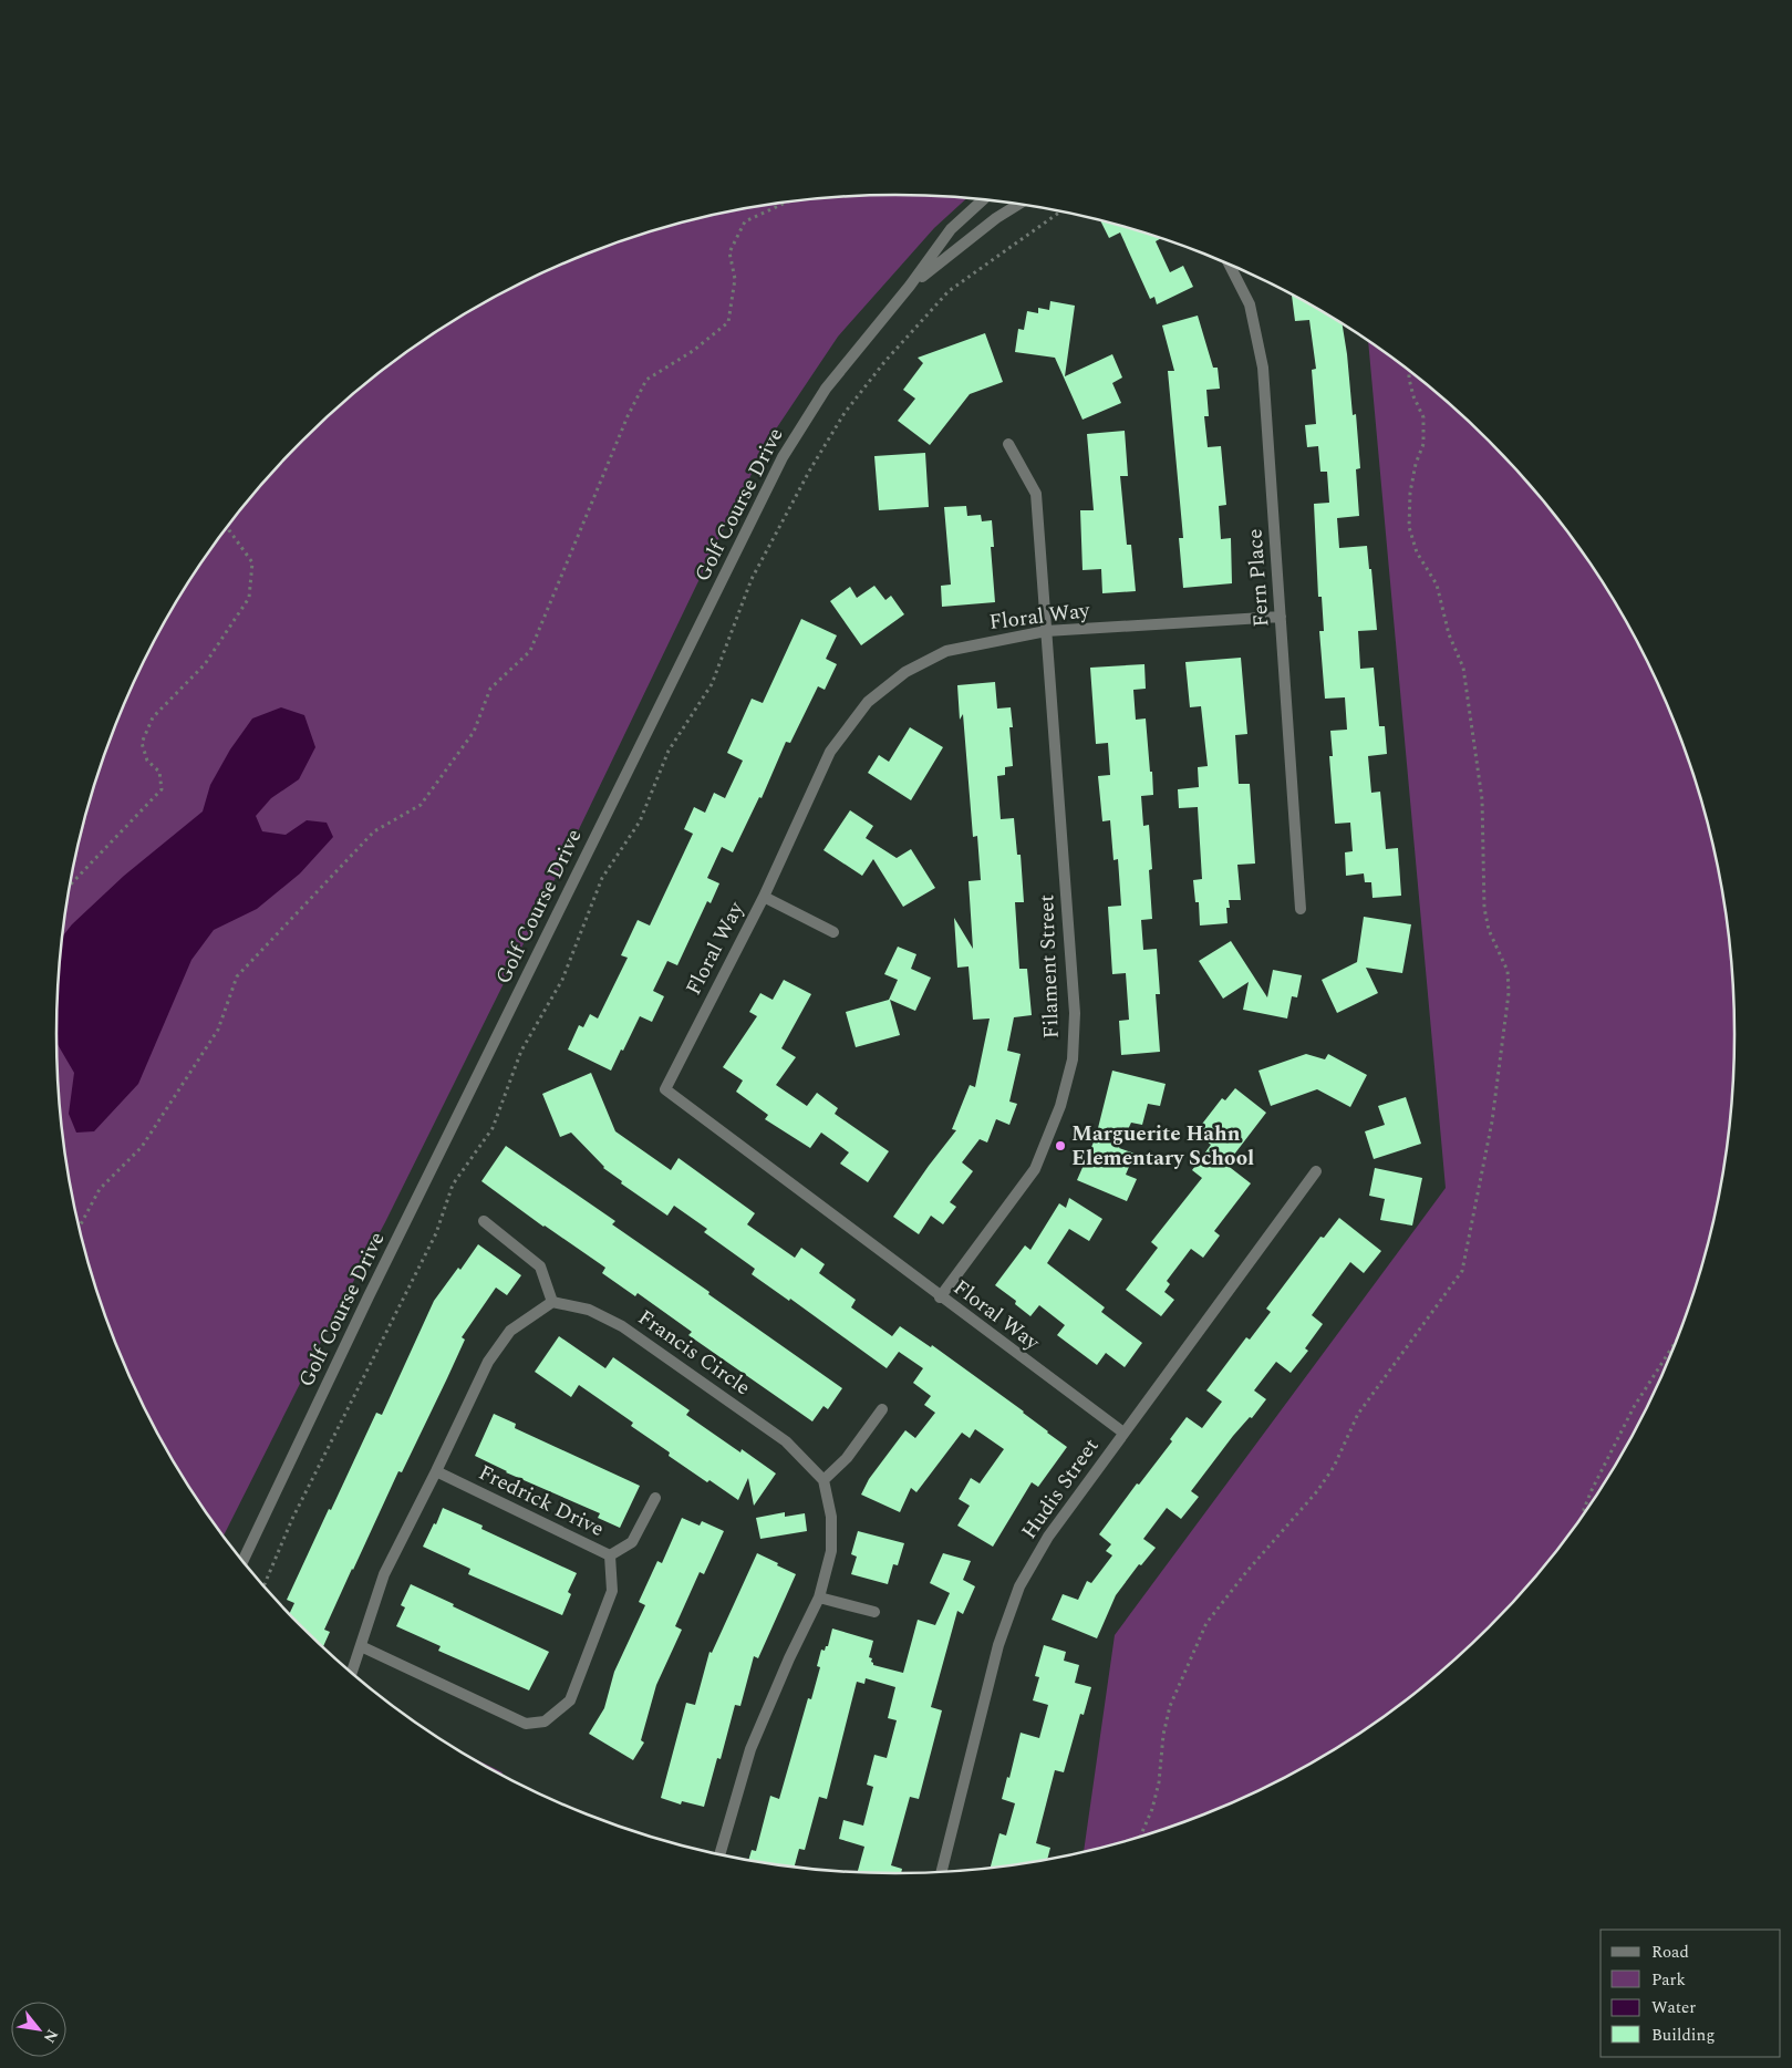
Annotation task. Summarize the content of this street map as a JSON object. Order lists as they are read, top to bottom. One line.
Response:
{"streets":{"street":["Golf Course Drive","Fern Place","Floral Way","Filament Street","Francis Circle","Hudis Street","Fredrick Drive"]},"crossings":[["Fern Place","Floral Way"],["Floral Way","Filament Street"],["Floral Way","Hudis Street"]],"places":["Marguerite Hahn Elementary School"],"legend":["Road","Park","Water","Building"],"north":"bottom right"}
